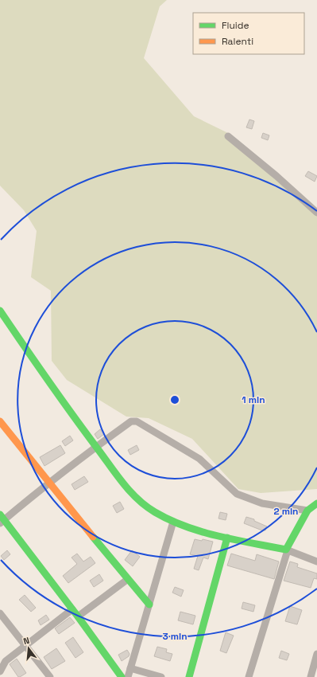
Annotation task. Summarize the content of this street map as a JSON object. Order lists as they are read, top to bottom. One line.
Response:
{"legend":["Fluide","Ralenti"],"north":"top","rings":["1 min","2 min","3 min"]}
